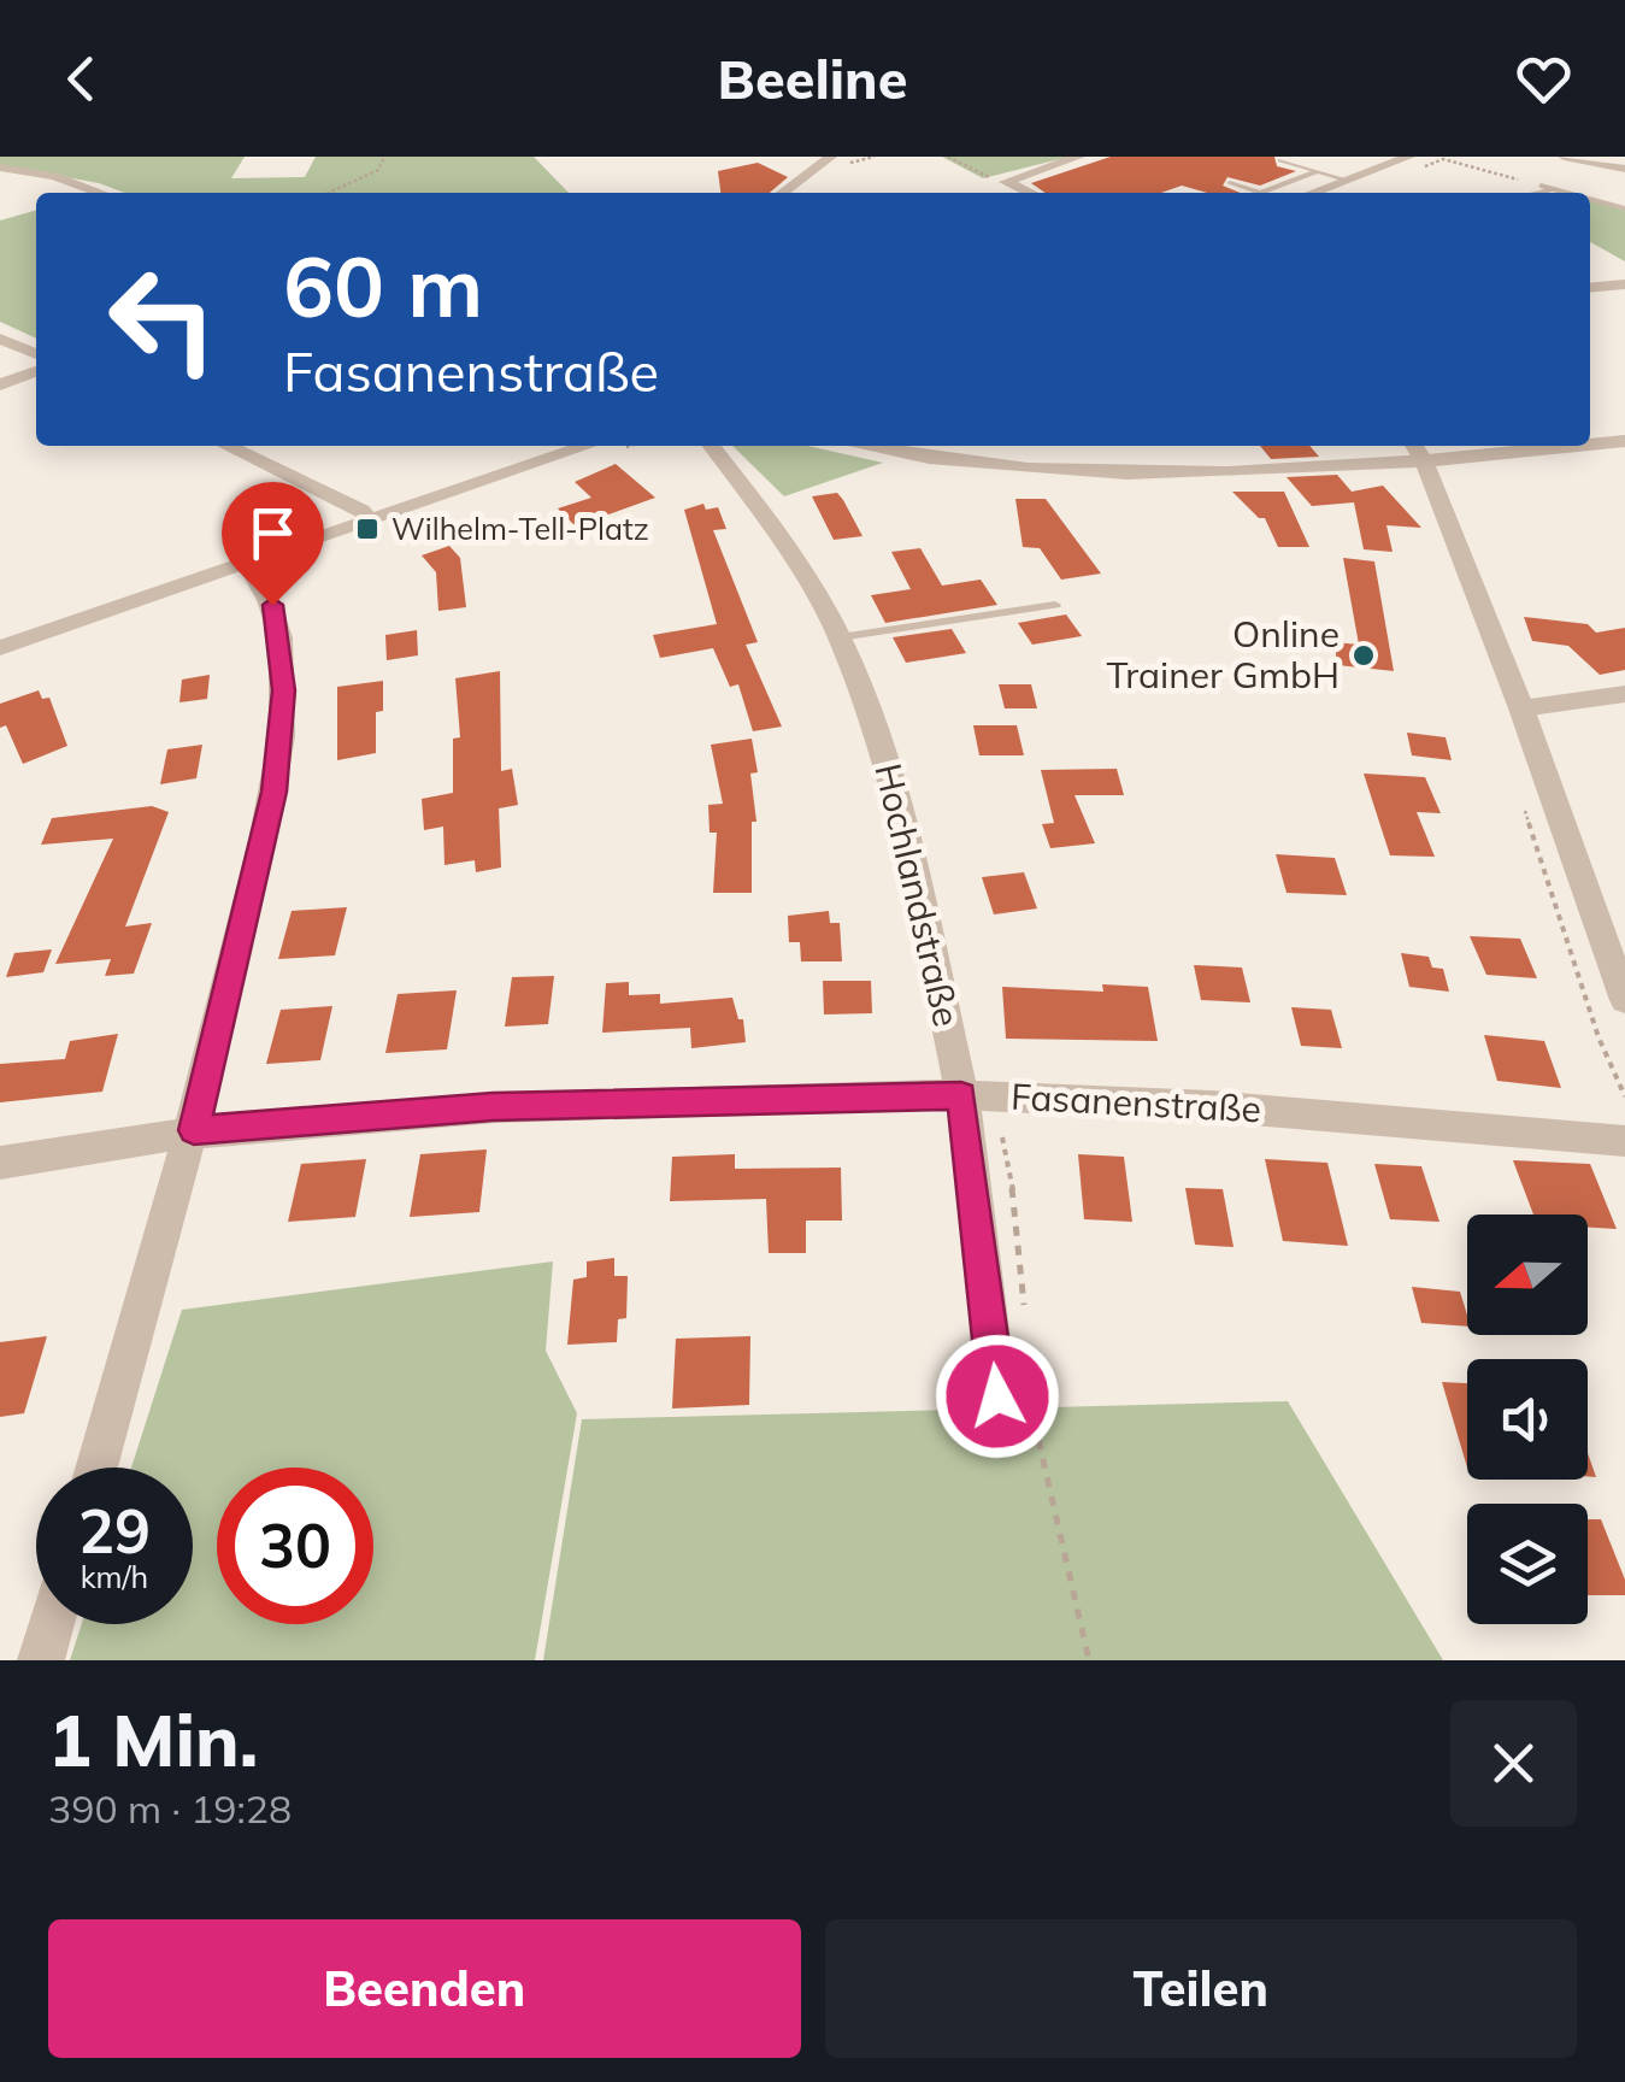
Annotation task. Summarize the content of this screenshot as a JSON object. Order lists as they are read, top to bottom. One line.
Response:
{"streets":{"street":["Hochlandstraße","Fasanenstraße"]},"crossings":[["Hochlandstraße","Fasanenstraße"]],"places":{"transit":["Wilhelm-Tell-Platz"],"other":["Online Trainer GmbH"]},"north":"left","page":{"header":"Beeline","turn":["60 m","Fasanenstraße"],"speed":"29 km/h","limit":"30","heading":["1 Min.","390 m · 19:28"],"buttons":["Beenden","Teilen"]}}
